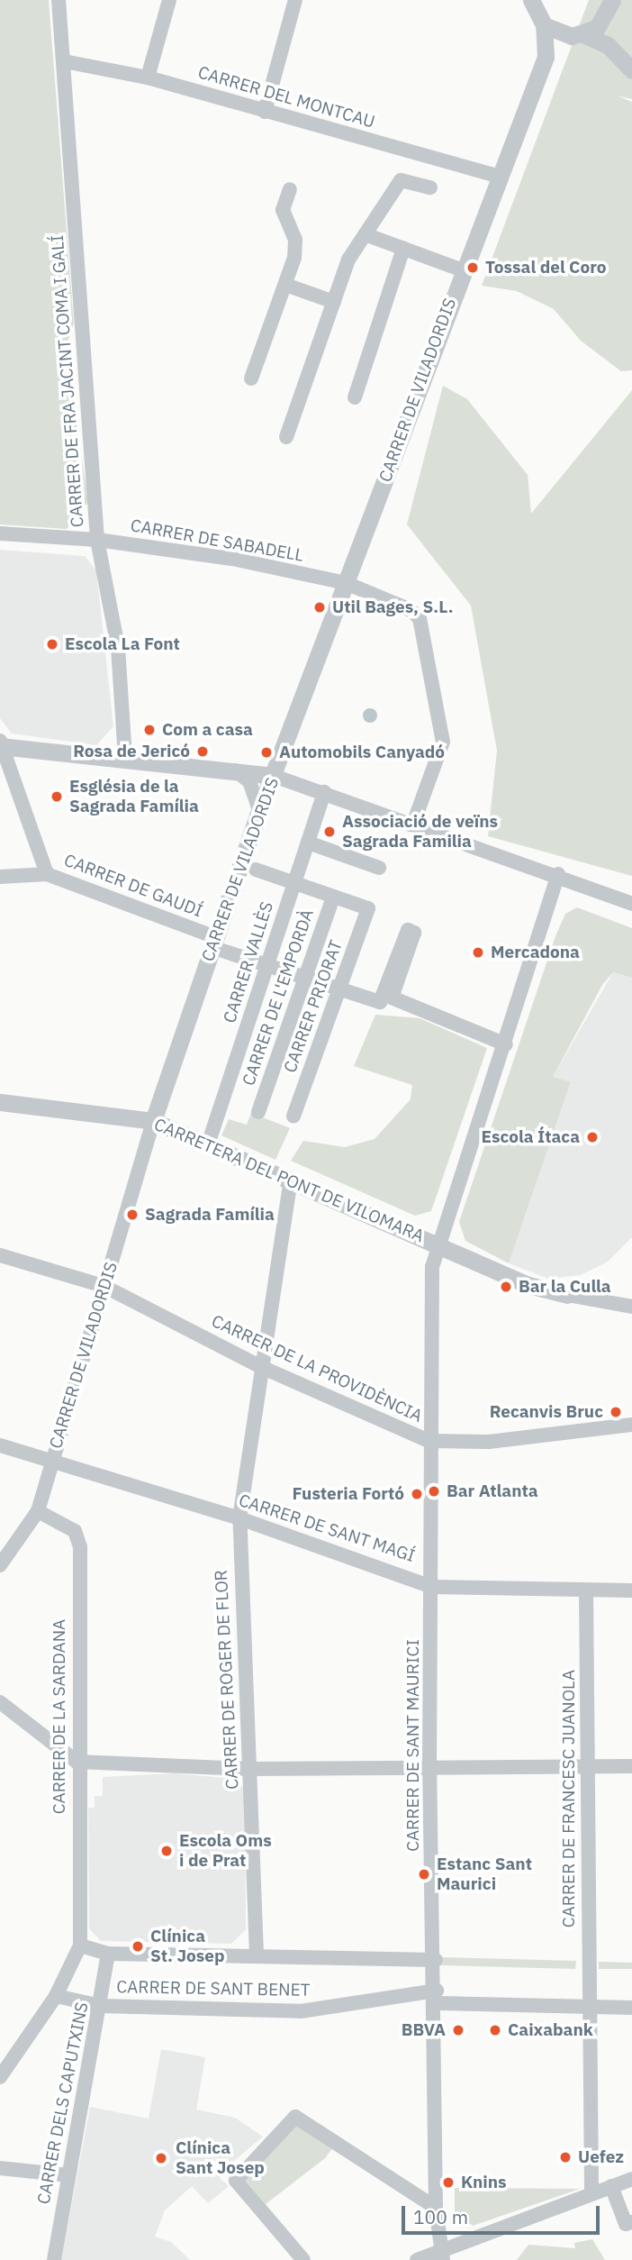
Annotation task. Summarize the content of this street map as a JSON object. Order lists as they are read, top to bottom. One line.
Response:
{"streets":{"street":["CARRER DEL MONTCAU","CARRER DE FRA JACINT COMA I GALÍ","CARRER DE VILADORDIS","CARRER DE SABADELL","CARRER DE GAUDÍ","CARRER VALLÈS","CARRER DE L'EMPORDÀ","CARRER PRIORAT","CARRETERA DEL PONT DE VILOMARA","CARRER DE LA PROVIDÈNCIA","CARRER DE SANT MAGÍ","CARRER DE ROGER DE FLOR","CARRER DE LA SARDANA","CARRER DE SANT MAURICI","CARRER DE FRANCESC JUANOLA","CARRER DE SANT BENET","CARRER DELS CAPUTXINS"]},"crossings":[["CARRER DEL MONTCAU","CARRER DE FRA JACINT COMA I GALÍ"],["CARRER DEL MONTCAU","CARRER DE VILADORDIS"],["CARRER DE FRA JACINT COMA I GALÍ","CARRER DE SABADELL"],["CARRER DE VILADORDIS","CARRER DE SABADELL"],["CARRER DE VILADORDIS","CARRER DE GAUDÍ"],["CARRER DE VILADORDIS","CARRETERA DEL PONT DE VILOMARA"],["CARRER DE VILADORDIS","CARRER DE LA PROVIDÈNCIA"],["CARRER DE VILADORDIS","CARRER DE SANT MAGÍ"],["CARRER DE VILADORDIS","CARRER DE LA SARDANA"],["CARRER DE GAUDÍ","CARRER VALLÈS"],["CARRER DE GAUDÍ","CARRER DE L'EMPORDÀ"],["CARRER DE GAUDÍ","CARRER PRIORAT"],["CARRER DE GAUDÍ","CARRER DE SANT MAURICI"],["CARRER VALLÈS","CARRETERA DEL PONT DE VILOMARA"],["CARRER DE L'EMPORDÀ","CARRER PRIORAT"],["CARRETERA DEL PONT DE VILOMARA","CARRER DE ROGER DE FLOR"],["CARRETERA DEL PONT DE VILOMARA","CARRER DE SANT MAURICI"],["CARRER DE LA PROVIDÈNCIA","CARRER DE ROGER DE FLOR"],["CARRER DE LA PROVIDÈNCIA","CARRER DE SANT MAURICI"],["CARRER DE SANT MAGÍ","CARRER DE ROGER DE FLOR"],["CARRER DE SANT MAGÍ","CARRER DE SANT MAURICI"],["CARRER DE SANT MAGÍ","CARRER DE FRANCESC JUANOLA"],["CARRER DE SANT MAURICI","CARRER DE SANT BENET"],["CARRER DE FRANCESC JUANOLA","CARRER DE SANT BENET"],["CARRER DE SANT BENET","CARRER DELS CAPUTXINS"]],"places":["Tossal del Coro","Util Bages, S.L.","Escola La Font","Com a casa","Rosa de Jericó","Automobils Canyadó","Església de la Sagrada Família","Associació de veïns Sagrada Familia","Mercadona","Escola Ítaca","Sagrada Família","Bar la Culla","Recanvis Bruc","Bar Atlanta","Fusteria Fortó","Escola Oms i de Prat","Estanc Sant Maurici","Clínica St. Josep","BBVA","Caixabank","Uefez","Clínica Sant Josep","Knins"],"scale_bar":"100 m"}
